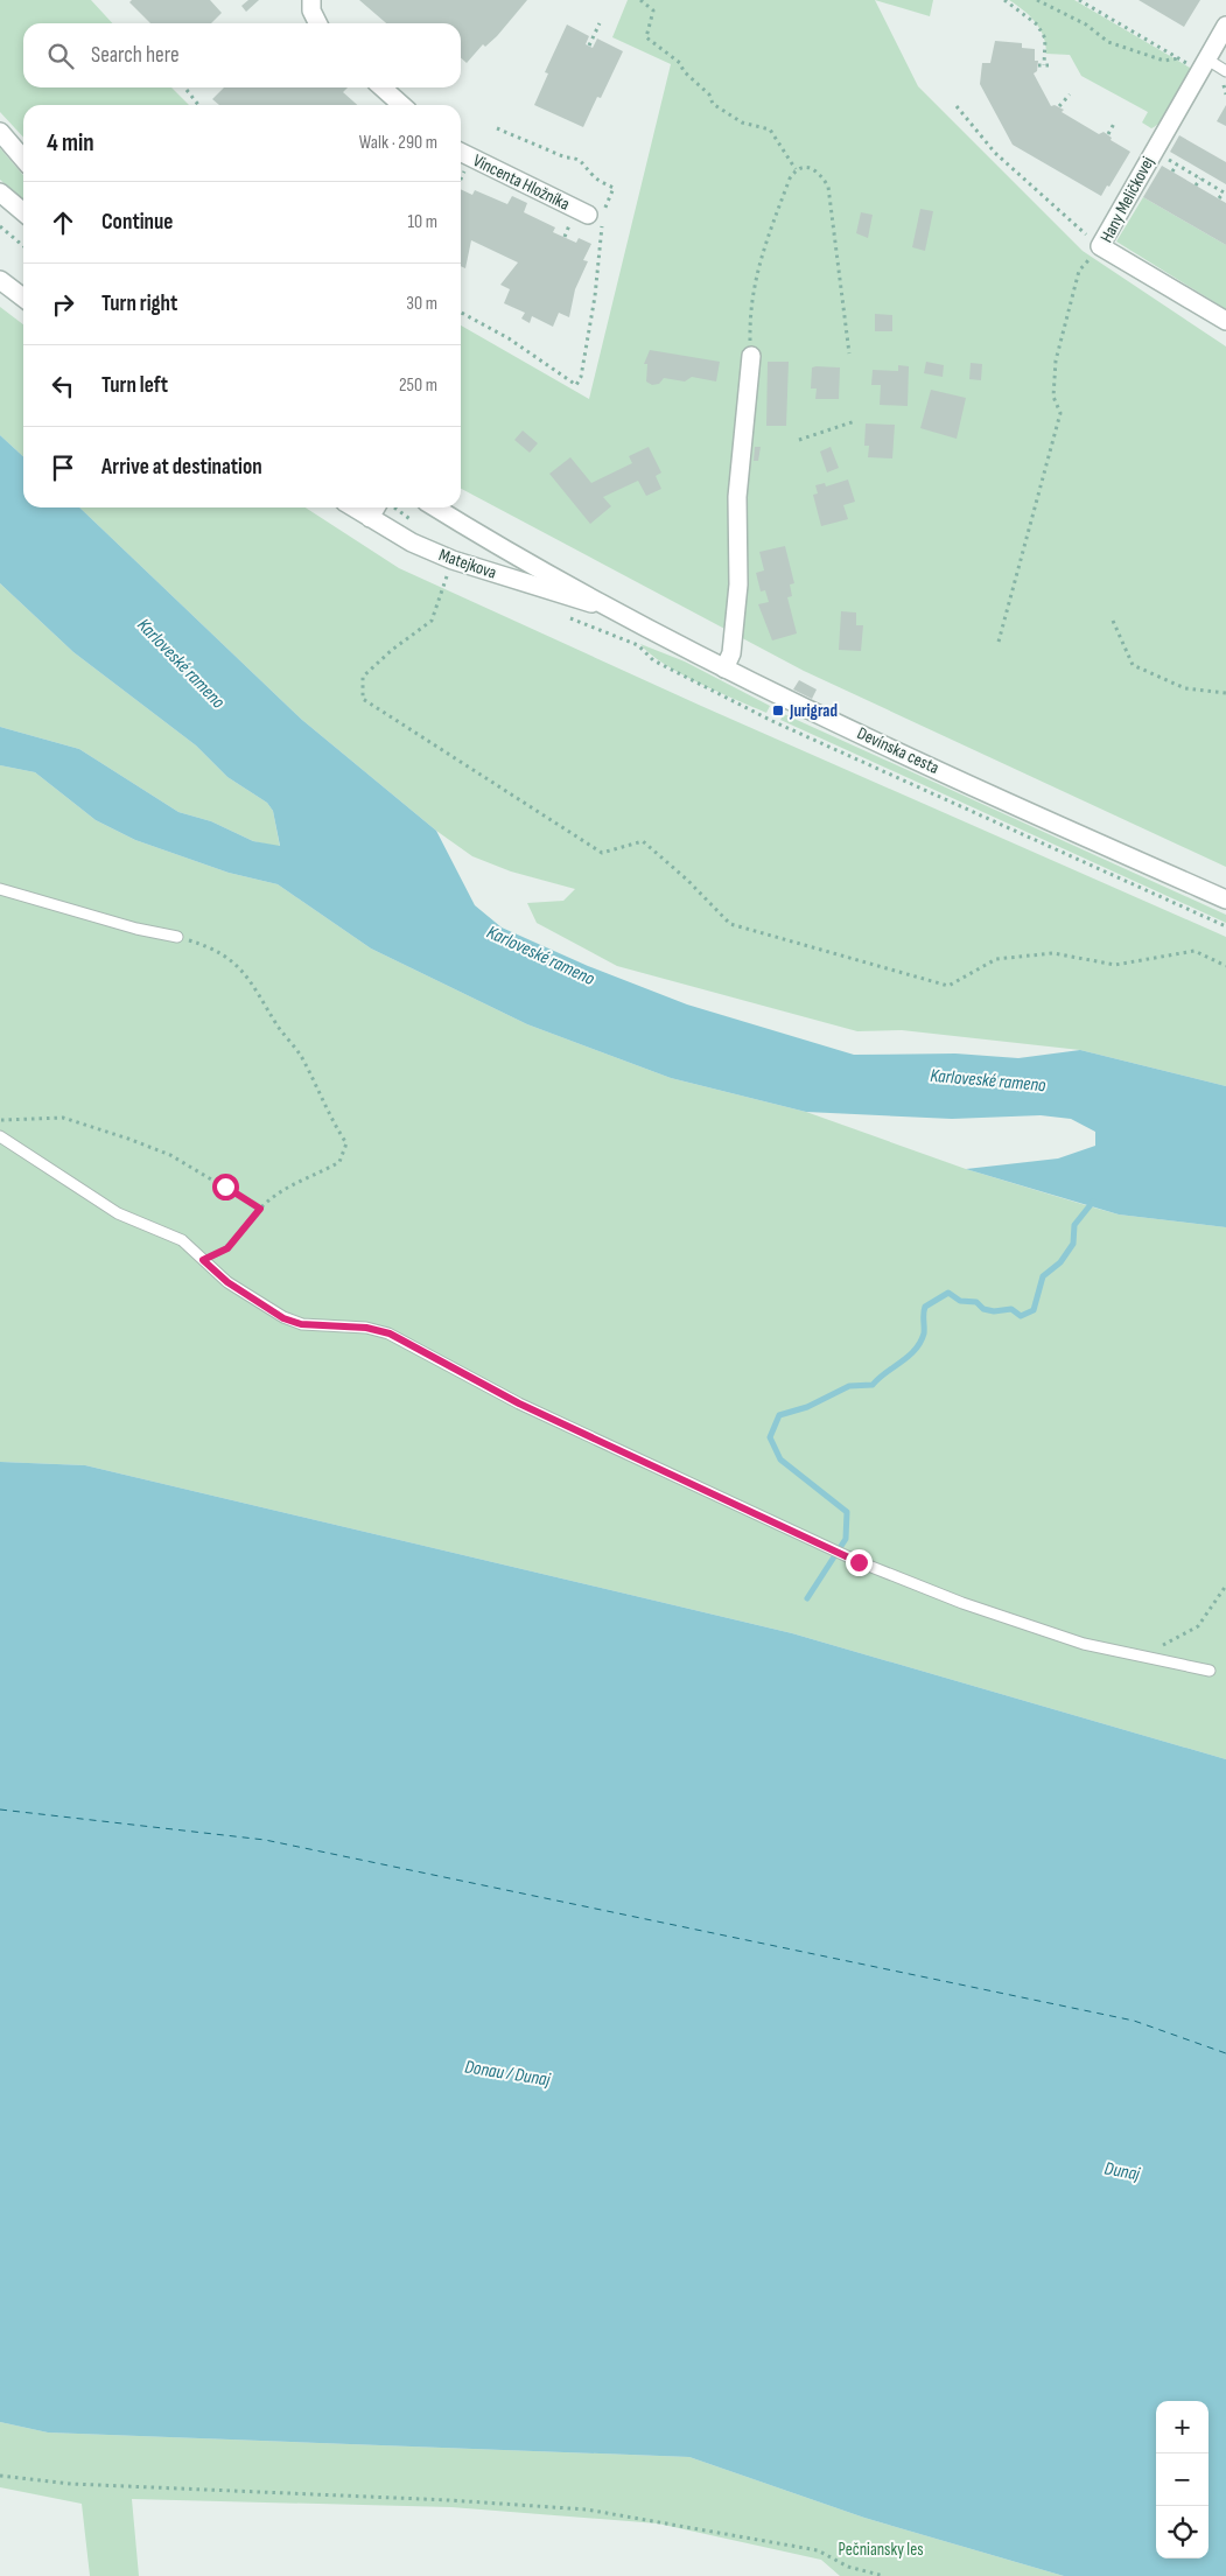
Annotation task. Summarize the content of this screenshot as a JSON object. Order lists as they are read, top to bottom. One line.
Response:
{"streets":{"street":["Vincenta Hložníka","Hany Meličkovej","Matejkova","Devínska cesta"]},"crossings":[["Matejkova","Devínska cesta"]],"water":["Karloveské rameno","Donau / Dunaj","Dunaj"],"parks":["Pečniansky les"],"places":{"transit":["Jurigrad"]},"page":{"search":"Search here","heading":["4 min","Walk · 290 m"],"list":[["Continue","10 m"],["Turn right","30 m"],["Turn left","250 m"],"Arrive at destination"],"map_buttons":["+","−"]}}
